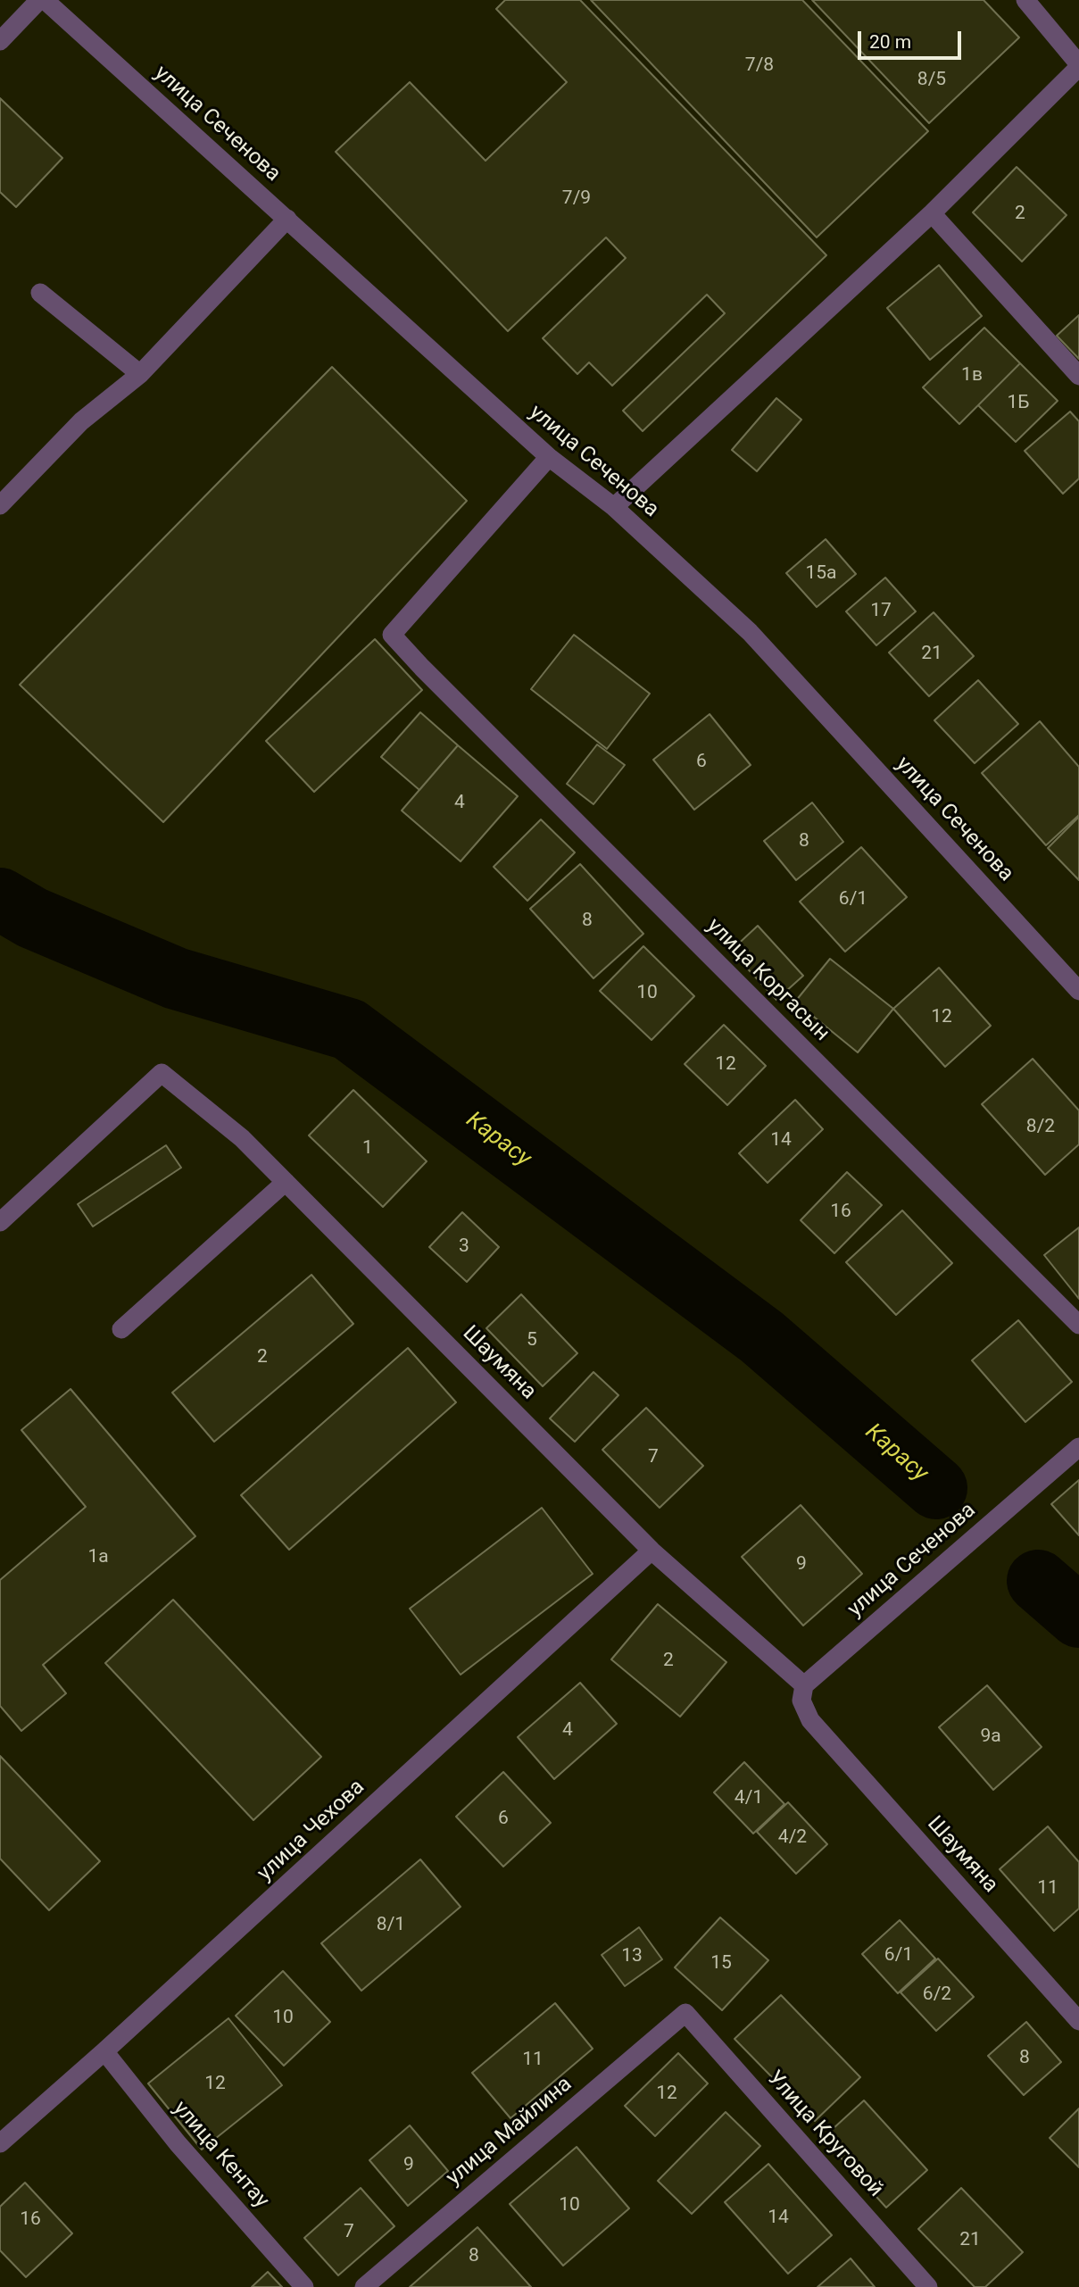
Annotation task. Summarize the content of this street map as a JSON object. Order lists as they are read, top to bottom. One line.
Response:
{"streets":{"street":["улица Сеченова","улица Коргасын","Шаумяна","улица Чехова","улица Майлина","Улица Круговой","улица Кентау"]},"crossings":[["улица Сеченова","улица Коргасын"],["улица Сеченова","Шаумяна"],["Шаумяна","улица Чехова"],["улица Чехова","улица Кентау"],["улица Майлина","Улица Круговой"]],"water":["Карасу"],"house_numbers":["7/8","8/5","7/9","2","1в","1Б","15а","17","21","6","4","8","6/1","8","10","12","12","8/2","14","1","16","3","5","2","7","1а","9","2","4","9а","4/1","6","4/2","11","8/1","6/1","13","15","6/2","10","8","11","12","12","9","10","14","16","7","21","8"],"scale_bar":"20 m"}
